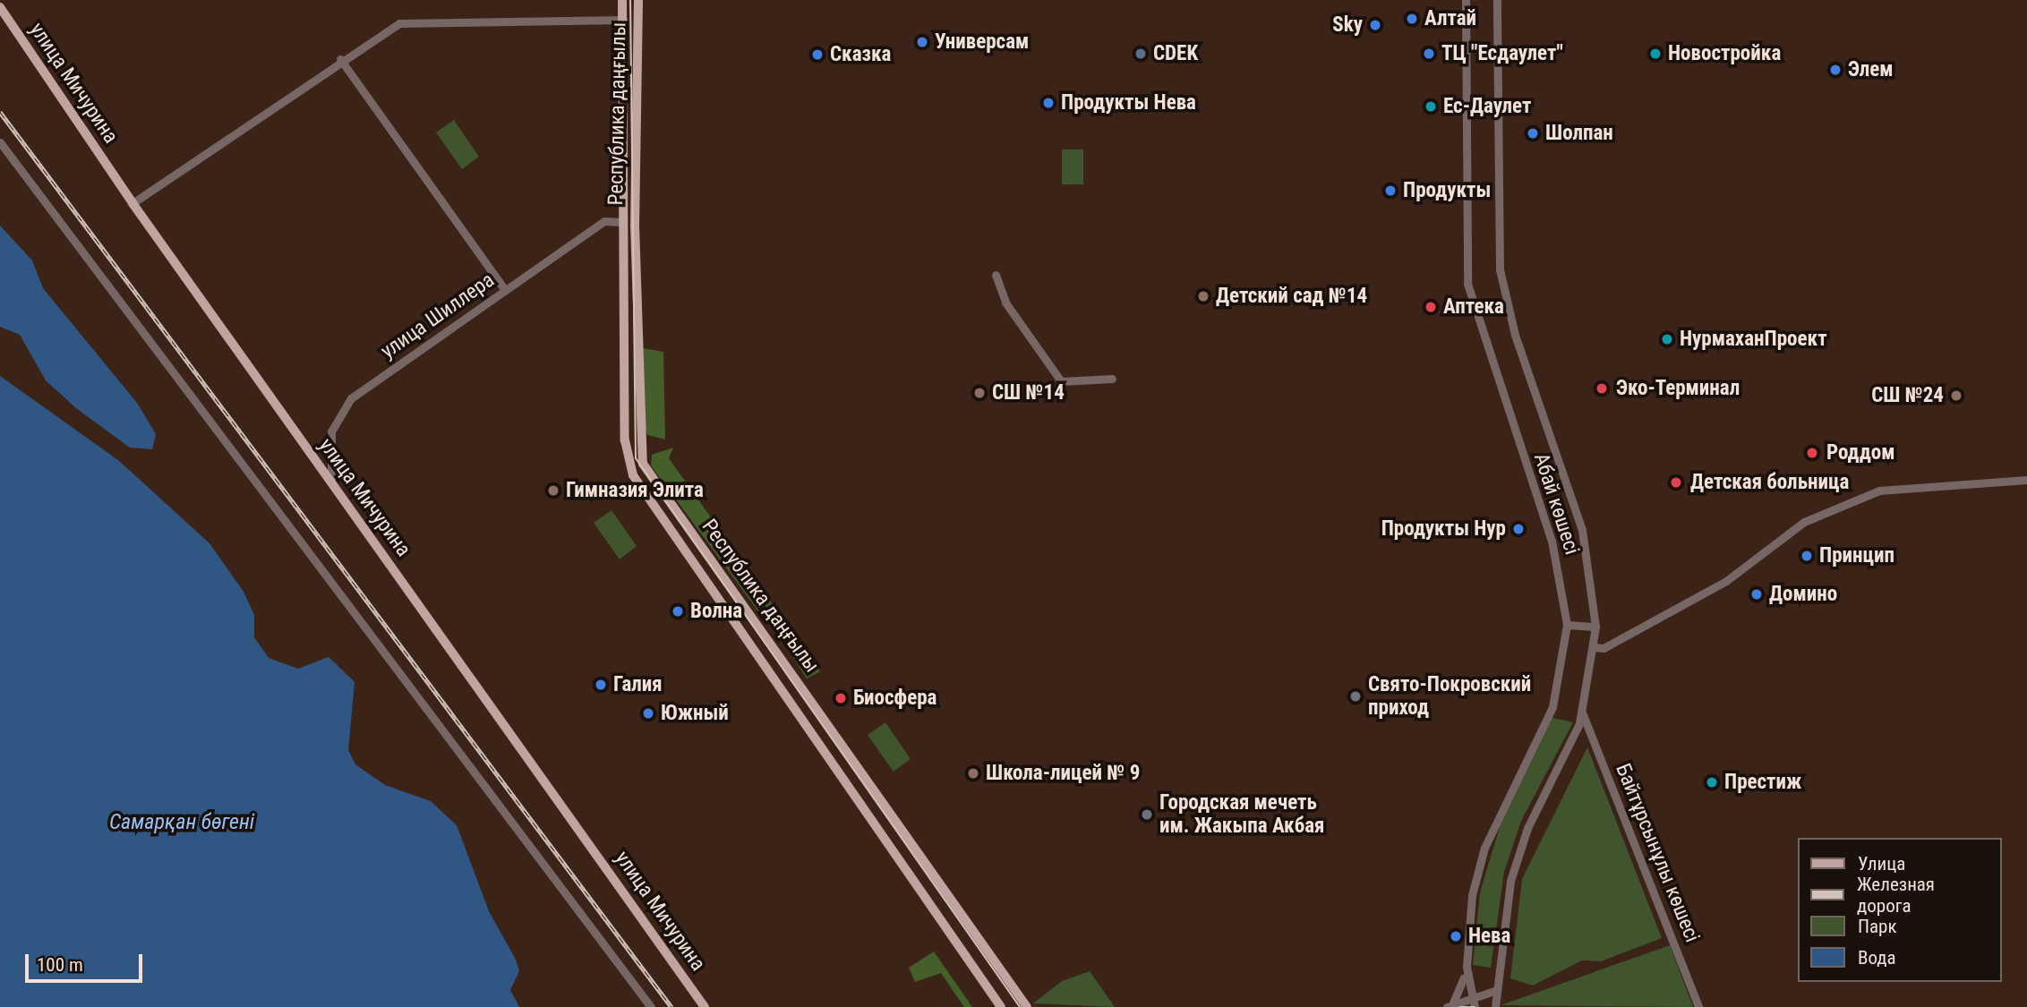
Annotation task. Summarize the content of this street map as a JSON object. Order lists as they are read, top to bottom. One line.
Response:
{"streets":{"main road":["улица Мичурина","Республика даңғылы"],"street":["улица Шиллера","Абай көшесі","Байтұрсынұлы көшесі"]},"crossings":[["улица Мичурина","улица Шиллера"],["Республика даңғылы","улица Шиллера"],["Абай көшесі","Байтұрсынұлы көшесі"]],"water":["Самарқан бөгені"],"places":["Алтай","Sky","Универсам","CDEK","ТЦ \"Есдаулет\"","Новостройка","Сказка","Элем","Продукты Нева","Ес-Даулет","Шолпан","Продукты","Детский сад №14","Аптека","НурмаханПроект","Эко-Терминал","СШ №14","СШ №24","Роддом","Детская больница","Гимназия Элита","Продукты Нур","Принцип","Домино","Волна","Галия","Свято-Покровский приход","Биосфера","Южный","Школа-лицей № 9","Престиж","Городская мечеть им. Жакыпа Акбая","Нева"],"legend":["Улица","Железная дорога","Парк","Вода"],"scale_bar":"100 m"}
